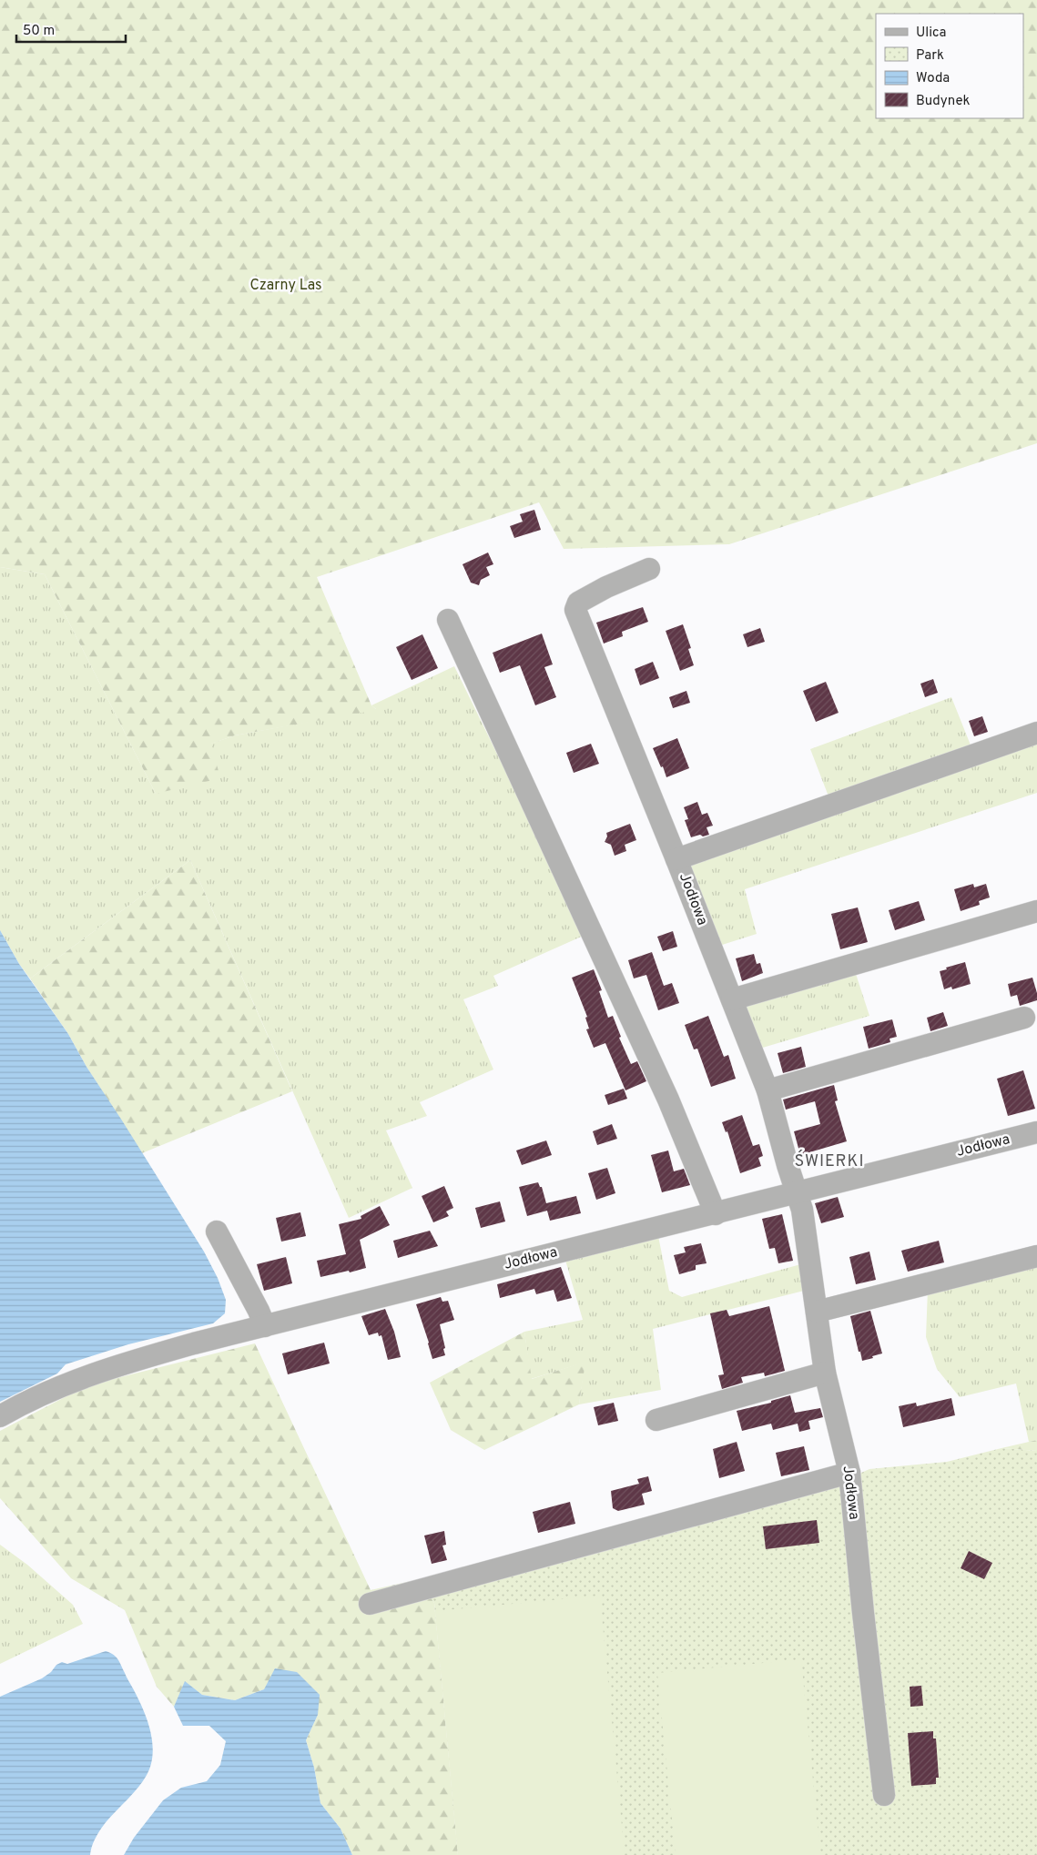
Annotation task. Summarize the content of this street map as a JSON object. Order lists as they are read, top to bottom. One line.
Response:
{"streets":{"street":["Jodłowa"]},"districts":["ŚWIERKI"],"parks":["Czarny Las"],"legend":["Ulica","Park","Woda","Budynek"],"scale_bar":"50 m"}
